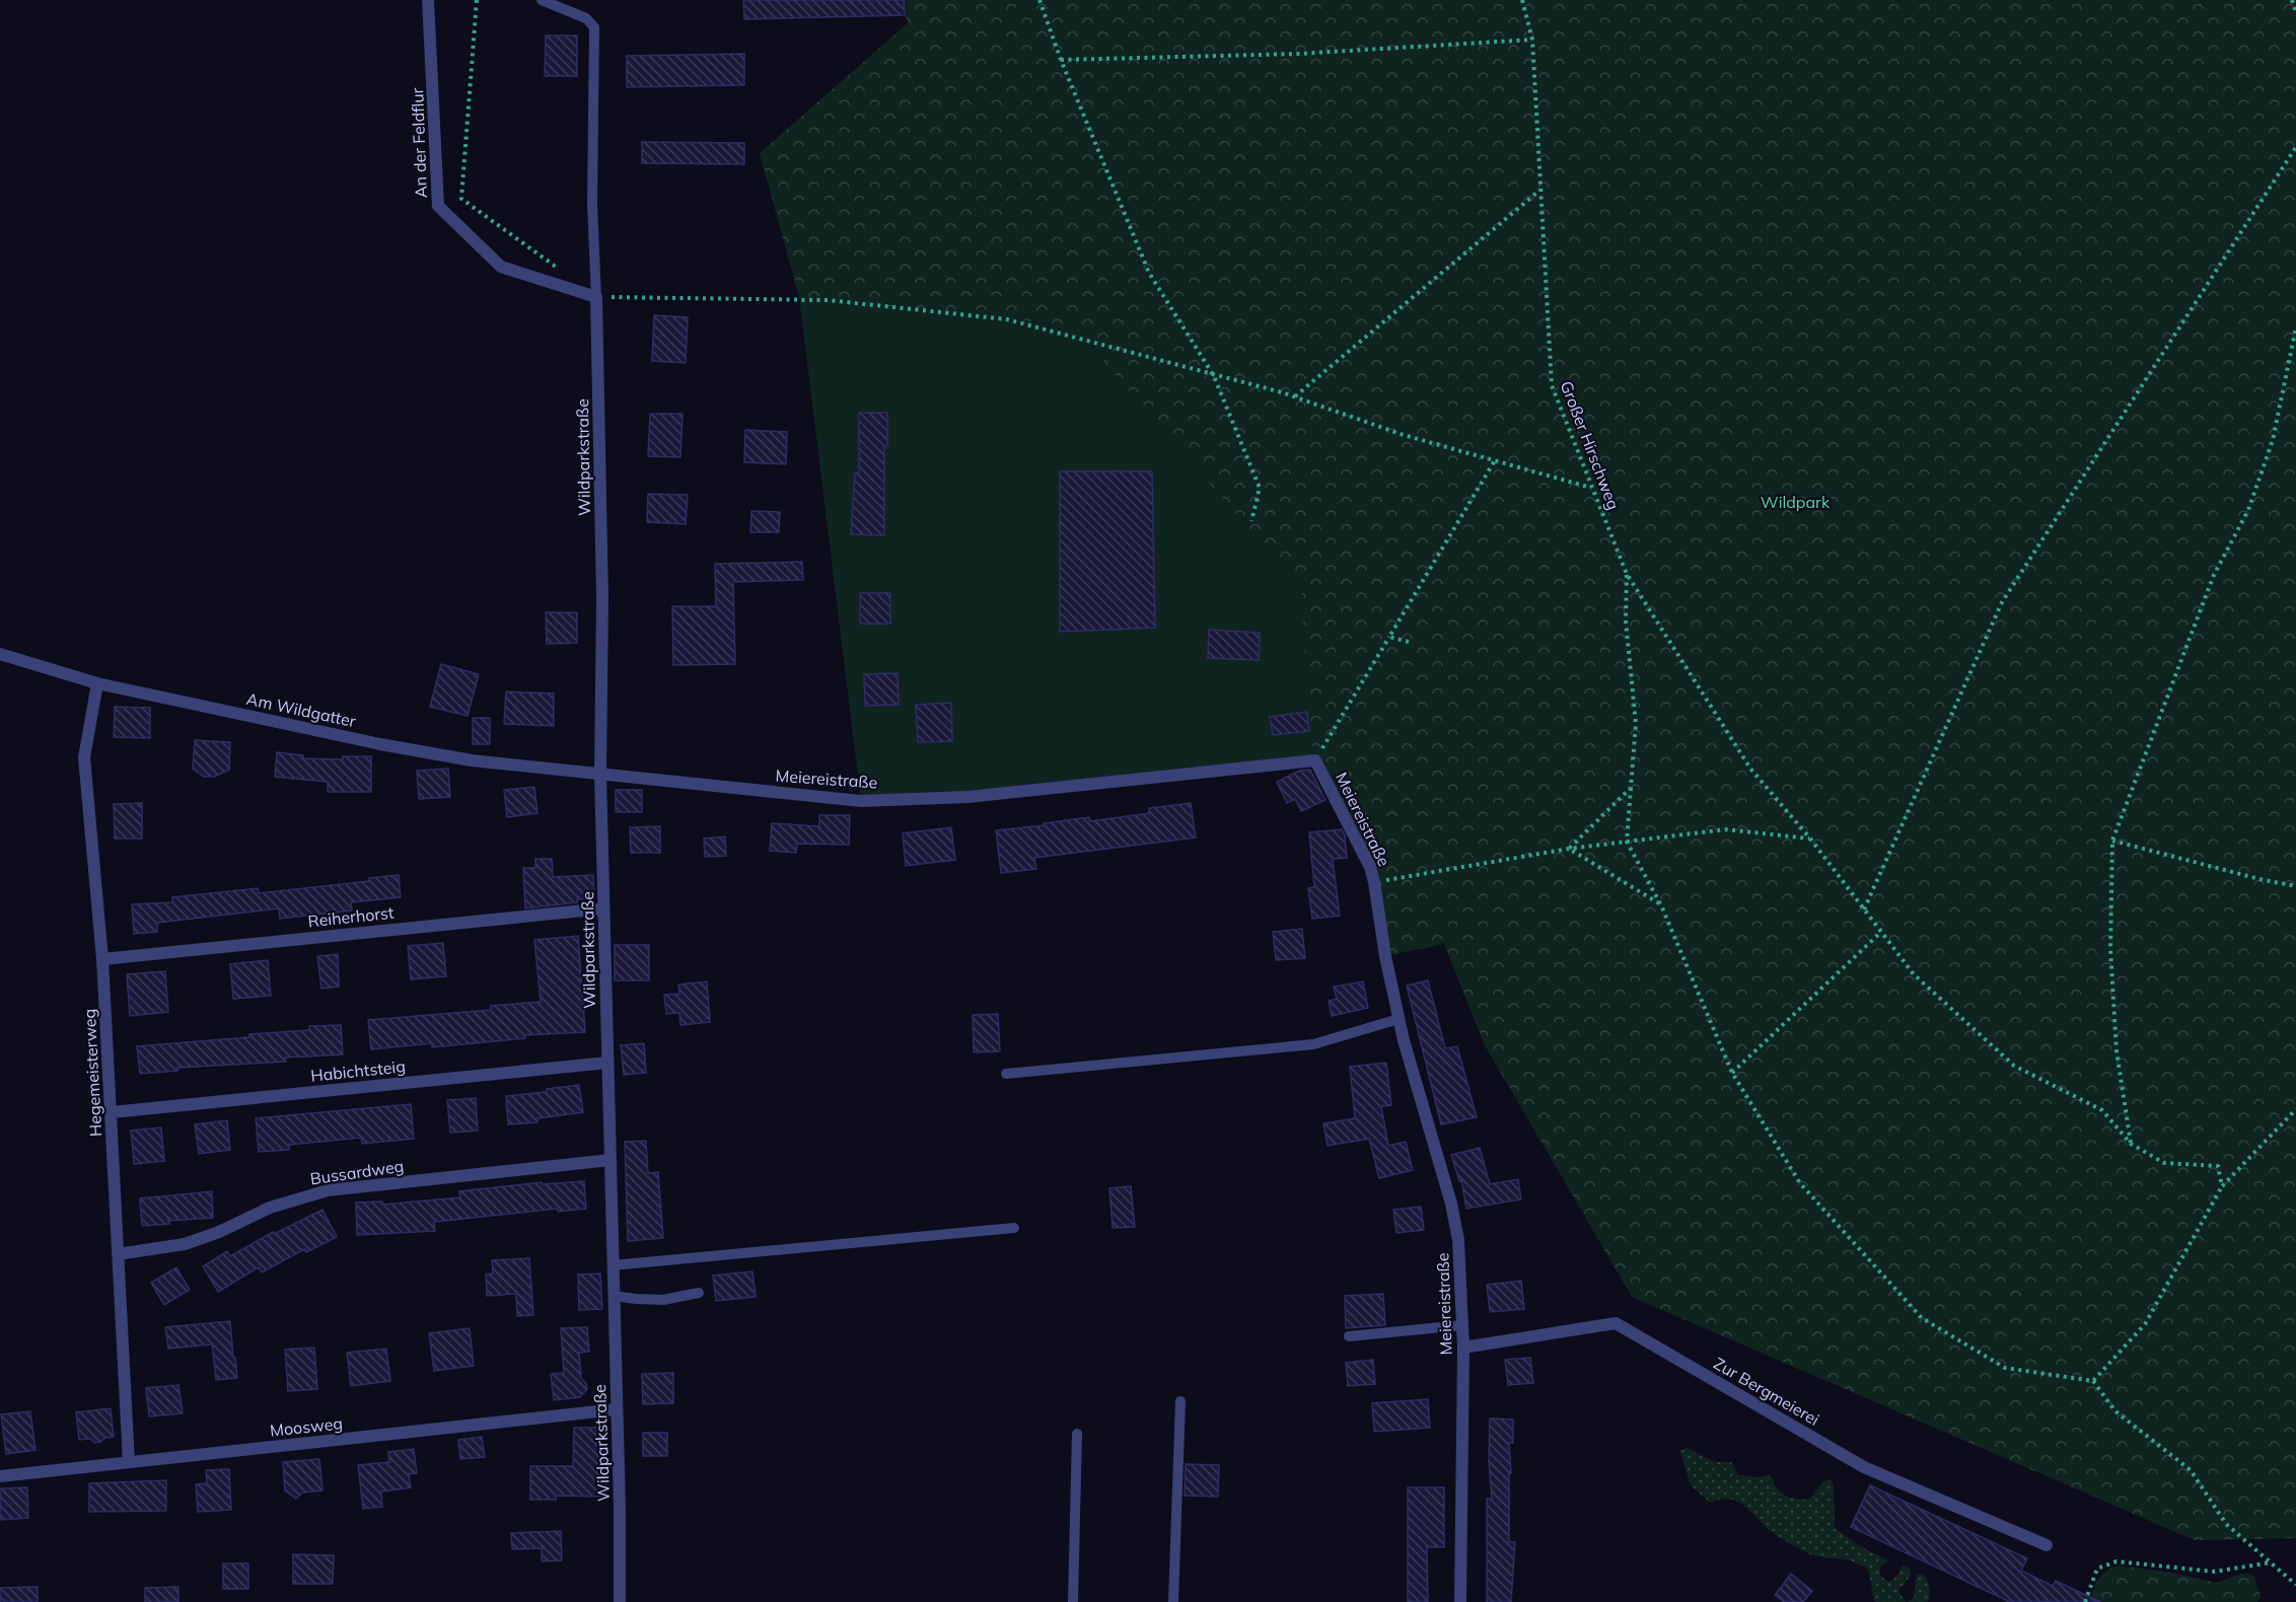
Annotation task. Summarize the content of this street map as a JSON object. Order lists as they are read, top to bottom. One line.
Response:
{"streets":{"street":["An der Feldflur","Wildparkstraße","Am Wildgatter","Meiereistraße","Reiherhorst","Habichtsteig","Hegemeisterweg","Bussardweg","Zur Bergmeierei","Moosweg"],"path":["Großer Hirschweg"]},"crossings":[["An der Feldflur","Wildparkstraße"],["Wildparkstraße","Am Wildgatter"],["Wildparkstraße","Meiereistraße"],["Wildparkstraße","Reiherhorst"],["Wildparkstraße","Habichtsteig"],["Wildparkstraße","Bussardweg"],["Wildparkstraße","Moosweg"],["Am Wildgatter","Meiereistraße"],["Am Wildgatter","Hegemeisterweg"],["Meiereistraße","Zur Bergmeierei"],["Reiherhorst","Hegemeisterweg"],["Habichtsteig","Hegemeisterweg"],["Hegemeisterweg","Bussardweg"],["Hegemeisterweg","Moosweg"]],"parks":["Wildpark"]}
